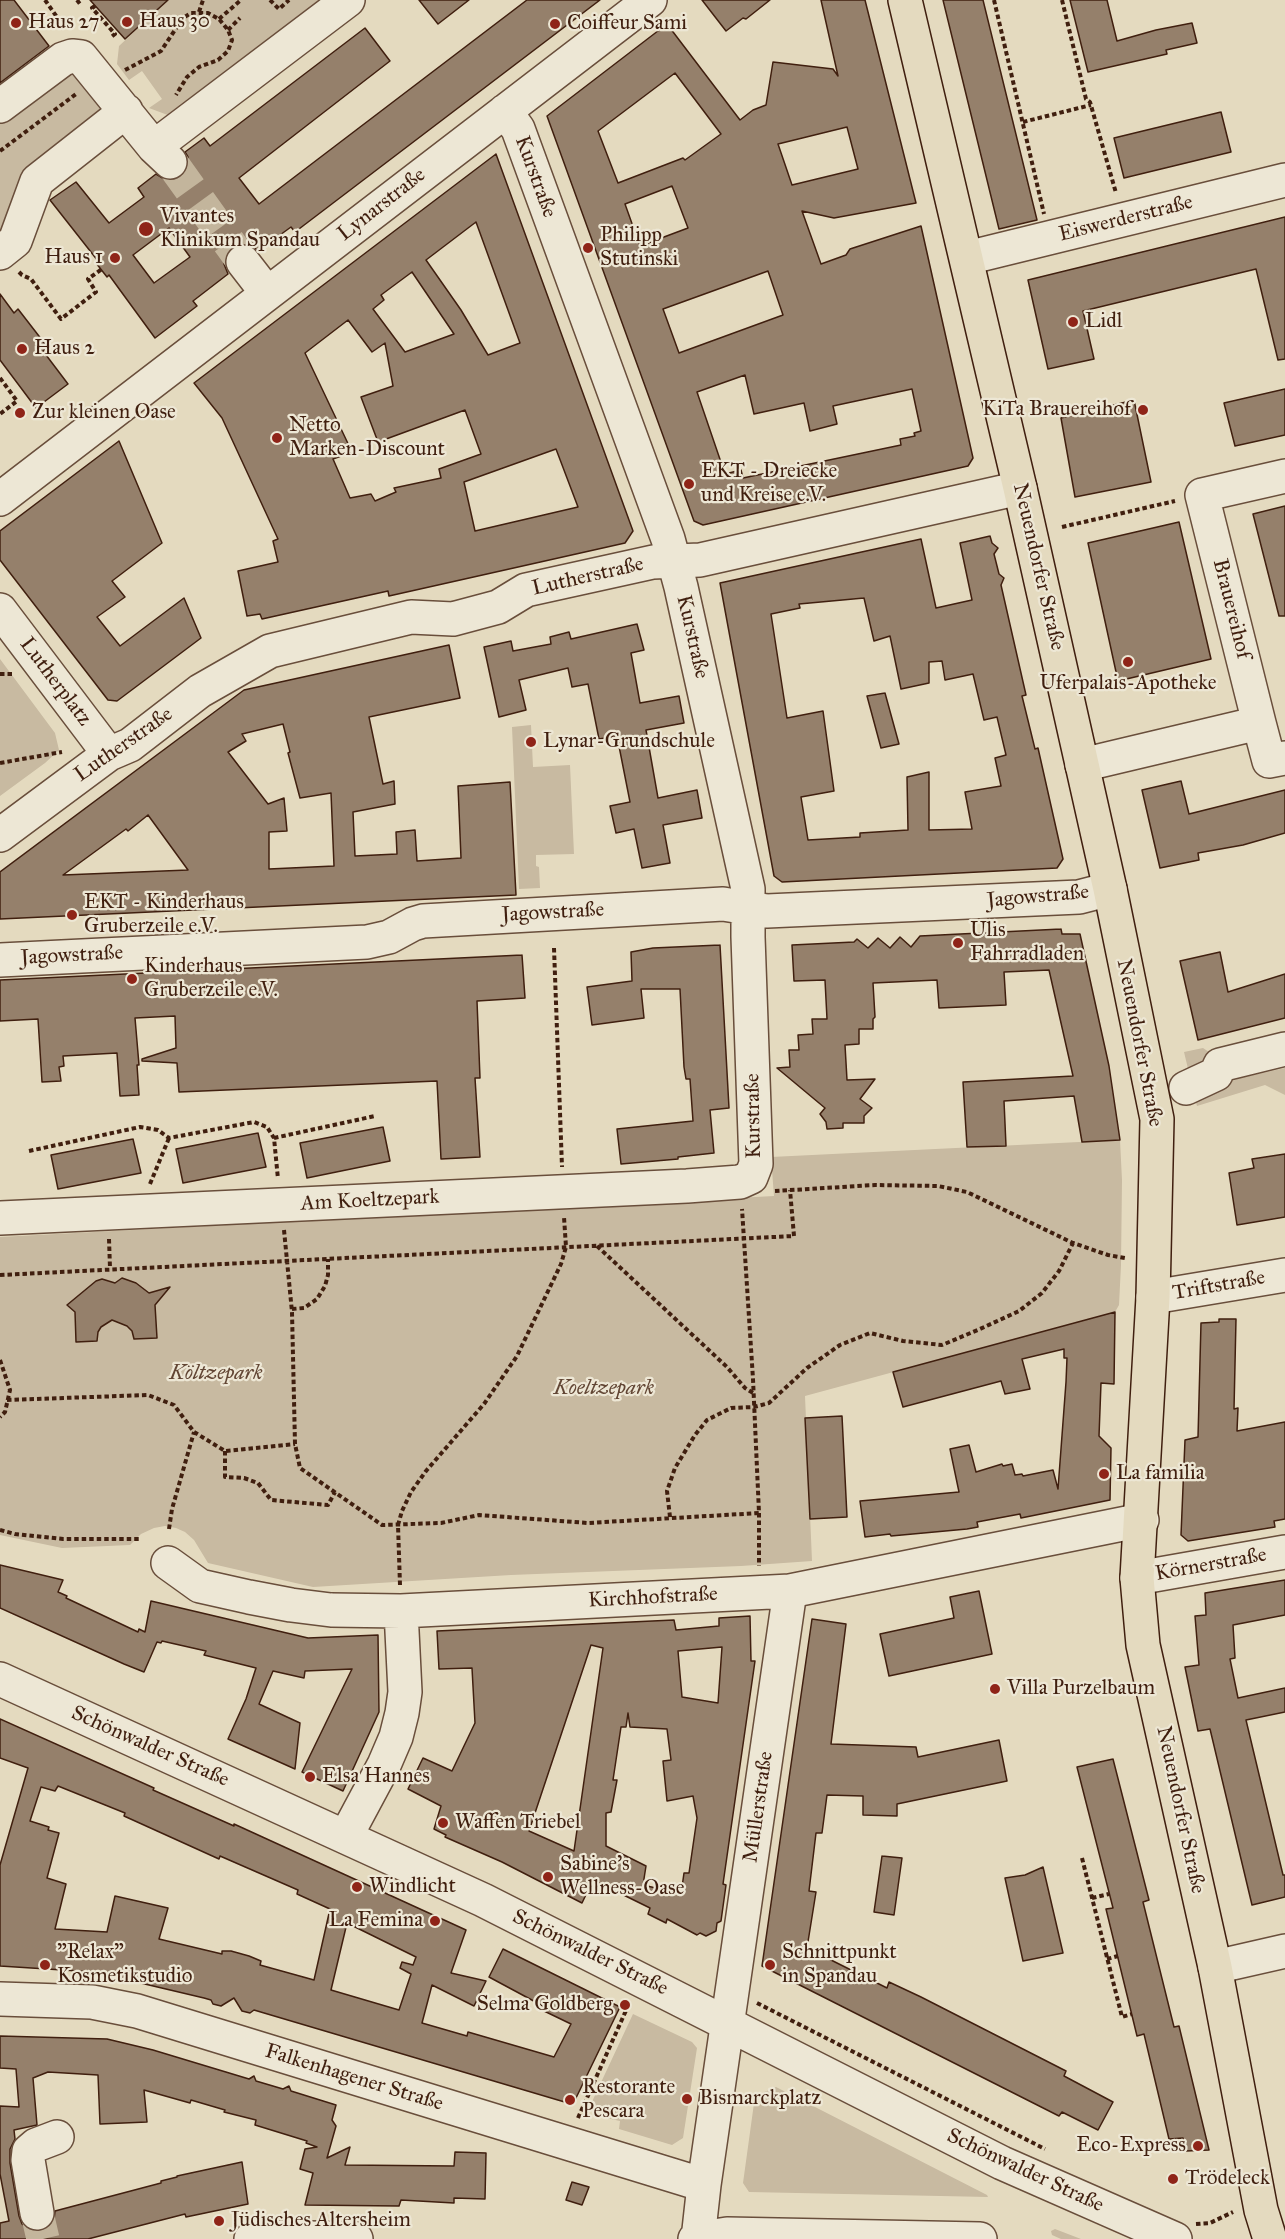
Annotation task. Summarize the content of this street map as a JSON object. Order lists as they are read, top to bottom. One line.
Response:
{"streets":{"main road":["Neuendorfer Straße"],"street":["Kurstraße","Lynarstraße","Eiswerderstraße","Lutherstraße","Brauereihof","Lutherplatz","Jagowstraße","Am Koeltzepark","Triftstraße","Körnerstraße","Kirchhofstraße","Schönwalder Straße","Müllerstraße","Falkenhagener Straße"]},"crossings":[["Kurstraße","Lynarstraße"],["Kurstraße","Lutherstraße"],["Kurstraße","Jagowstraße"],["Kurstraße","Am Koeltzepark"],["Eiswerderstraße","Neuendorfer Straße"],["Neuendorfer Straße","Lutherstraße"],["Neuendorfer Straße","Brauereihof"],["Neuendorfer Straße","Jagowstraße"],["Neuendorfer Straße","Triftstraße"],["Neuendorfer Straße","Körnerstraße"],["Neuendorfer Straße","Kirchhofstraße"],["Lutherstraße","Lutherplatz"],["Kirchhofstraße","Müllerstraße"],["Schönwalder Straße","Müllerstraße"]],"parks":["Költzepark","Koeltzepark"],"places":["Haus 30","Haus 27","Coiffeur Sami","Vivantes Klinikum Spandau","Philipp Stutinski","Haus 1","Lidl","Haus 2","KiTa Brauereihof","Zur kleinen Oase","Netto Marken-Discount","EKT - Dreiecke und Kreise e.V.","Uferpalais-Apotheke","Lynar-Grundschule","EKT - Kinderhaus Gruberzeile e.V.","Ulis Fahrradladen","Kinderhaus Gruberzeile e.V.","La familia","Villa Purzelbaum","Elsa Hannes","Waffen Triebel","Sabine's Wellness-Oase","Windlicht","La Femina","\"Relax\" Kosmetikstudio","Schnittpunkt in Spandau","Selma Goldberg","Bismarckplatz","Restorante Pescara","Eco-Express","Trödeleck","Jüdisches Altersheim"]}
